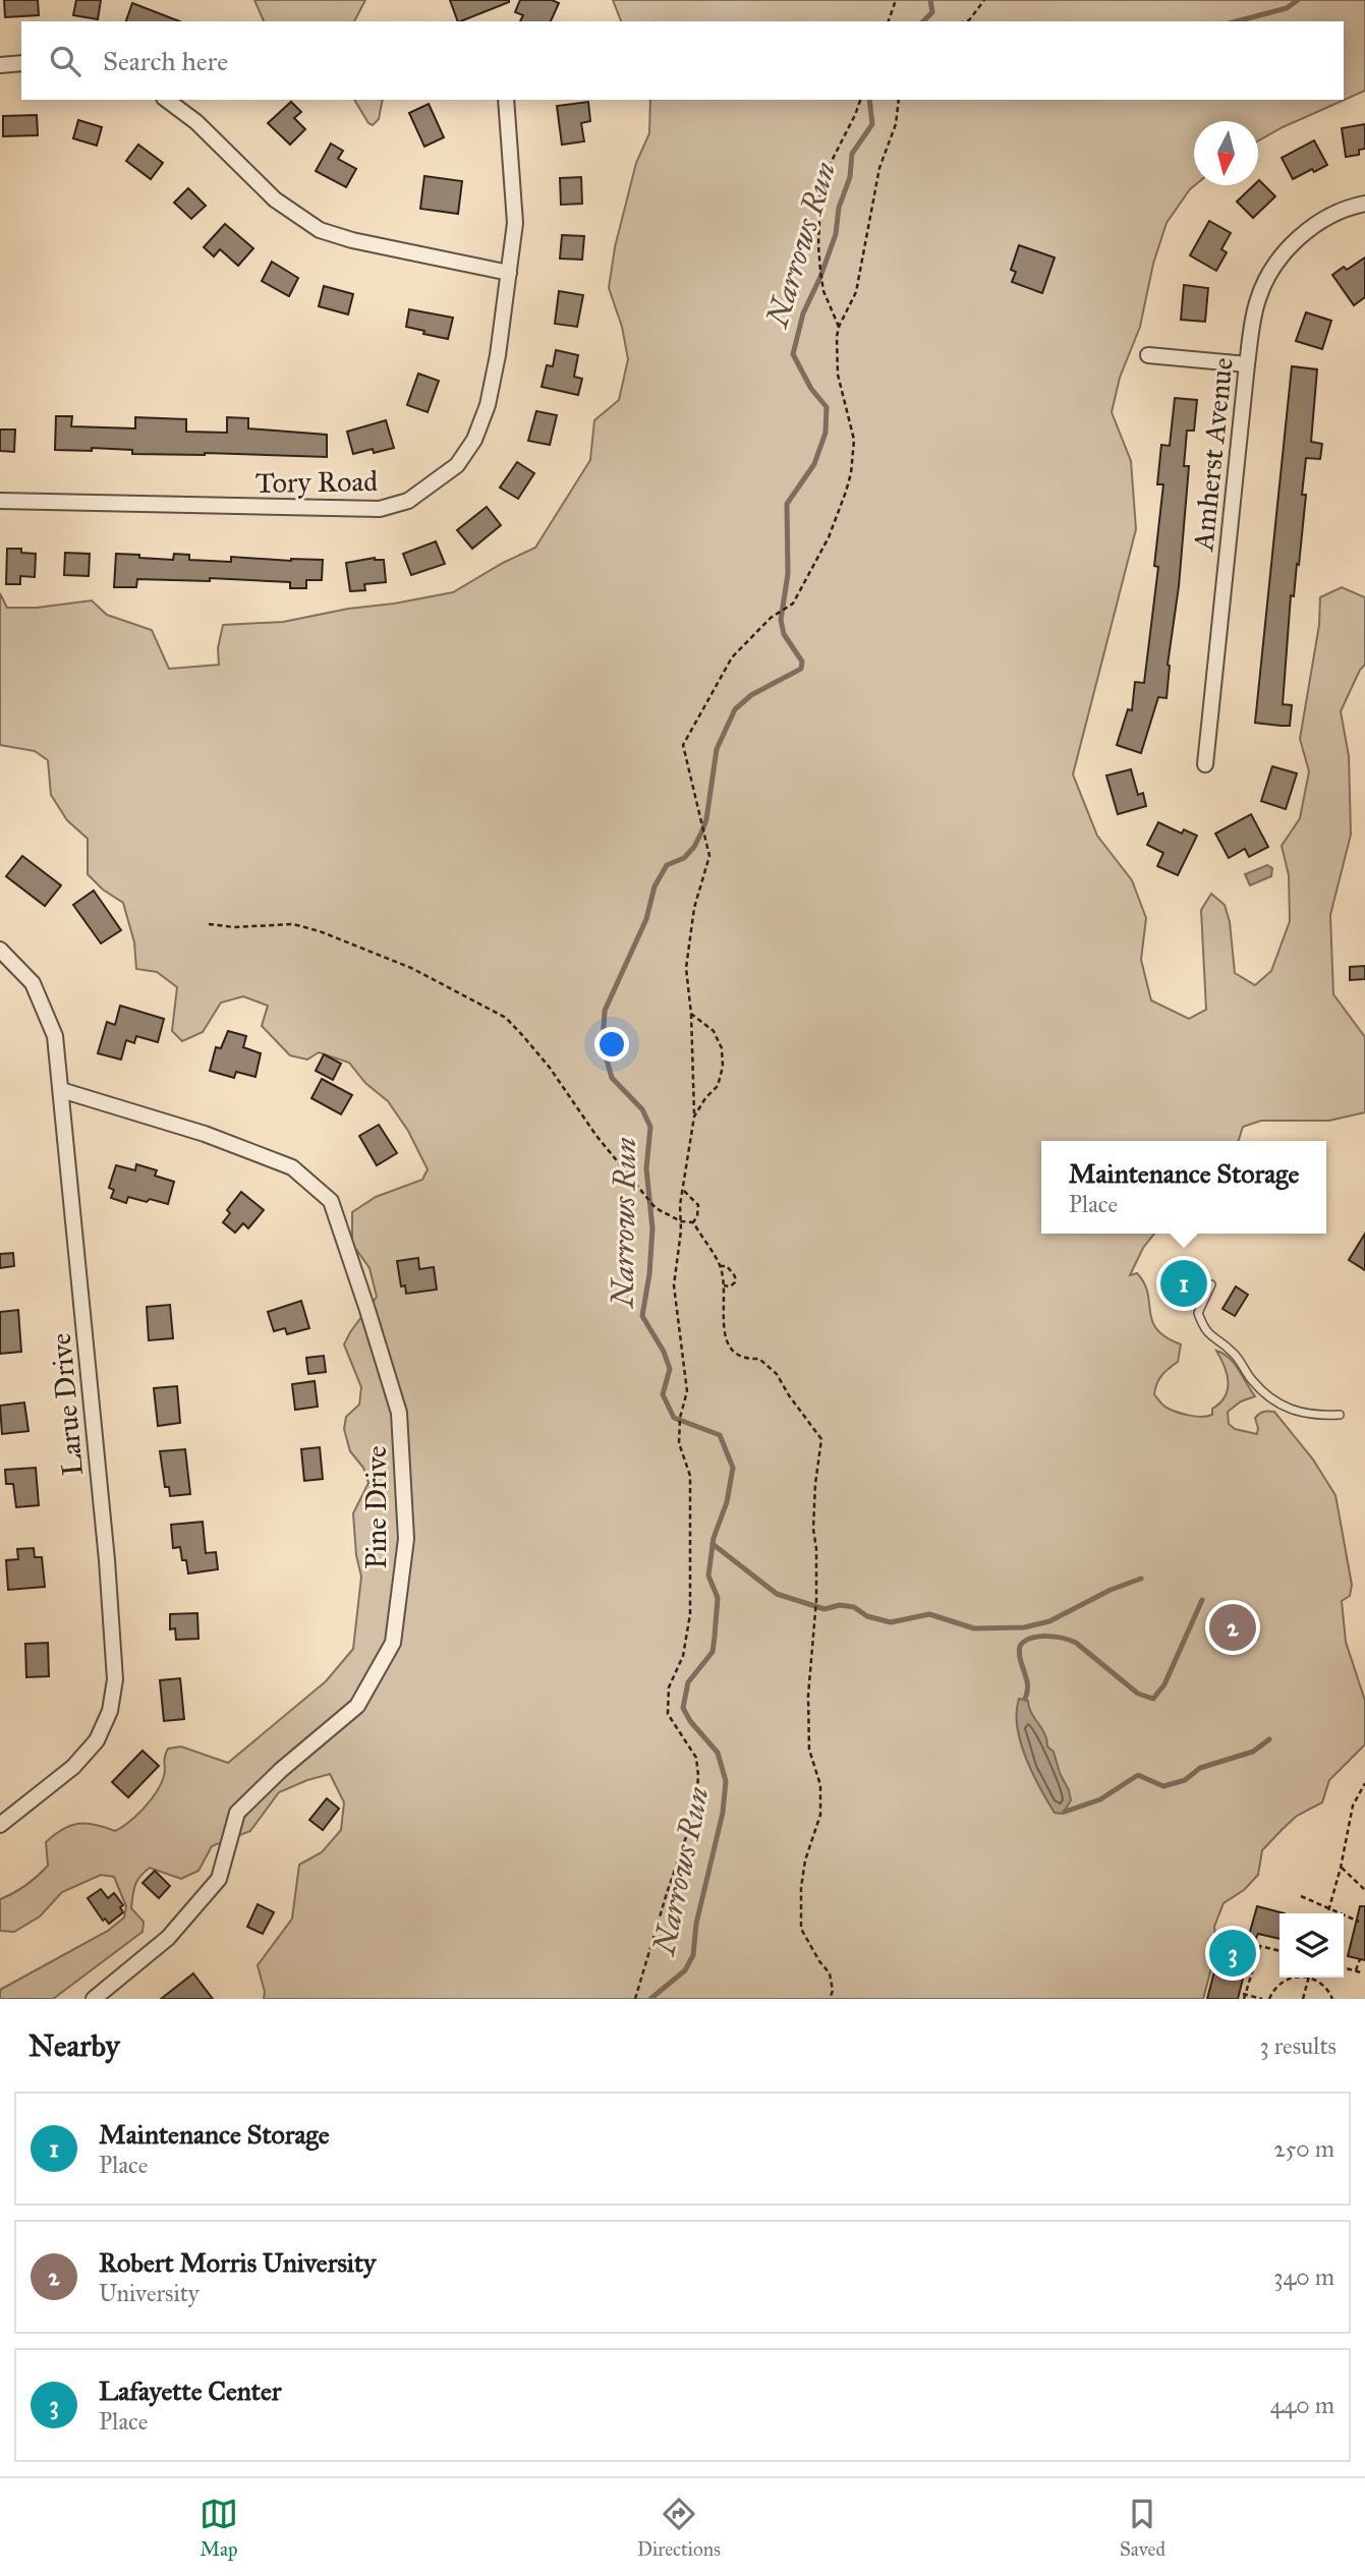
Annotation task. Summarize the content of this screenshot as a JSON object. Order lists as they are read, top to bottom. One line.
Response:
{"streets":{"street":["Amherst Avenue","Tory Road","Larue Drive","Pine Drive"]},"crossings":[["Larue Drive","Pine Drive"]],"water":["Narrows Run"],"north":"bottom","page":{"search":"Search here","popup":["Maintenance Storage","Place"],"pins":["1","2","3"],"heading":["Nearby","3 results"],"list":[{"mark":"1","name":"Maintenance Storage","note":"Place","value":"250 m"},{"mark":"2","name":"Robert Morris University","note":"University","value":"340 m"},{"mark":"3","name":"Lafayette Center","note":"Place","value":"440 m"}],"nav":["Map","Directions","Saved"]}}
